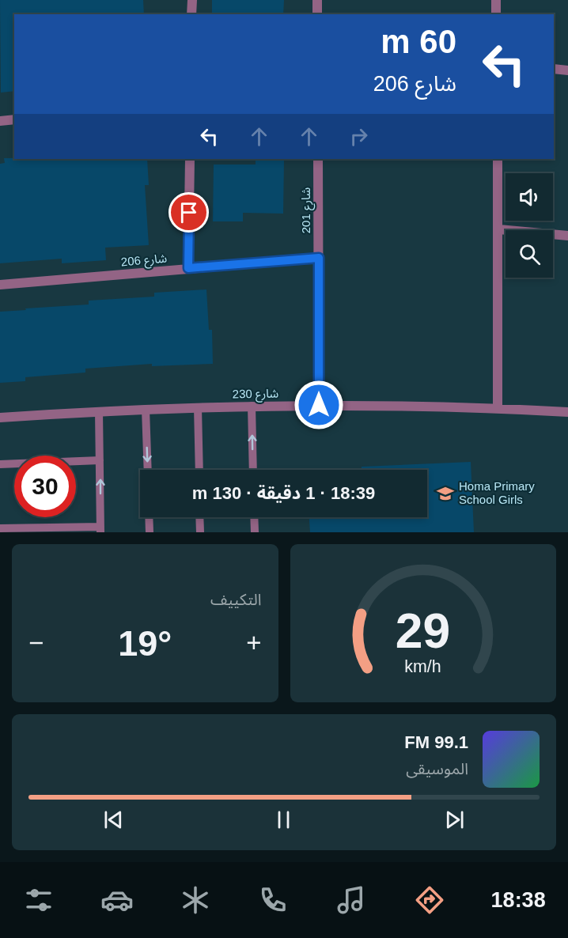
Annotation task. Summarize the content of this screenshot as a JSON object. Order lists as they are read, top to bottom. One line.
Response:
{"streets":{"street":["شارع 201","شارع 206","شارع 230"]},"crossings":[["شارع 201","شارع 206"],["شارع 201","شارع 230"]],"places":{"school or university":["Homa Primary School Girls"]},"page":{"turn":["60 m","شارع 206"],"limit":"30","trip":"18:39 · 1 دقيقة · 130 m","tile":"التكييف","heat":["−","19°","+"],"song":["99.1 FM","الموسيقى"],"tabs":"18:38","gauge":["29","km/h"]}}
